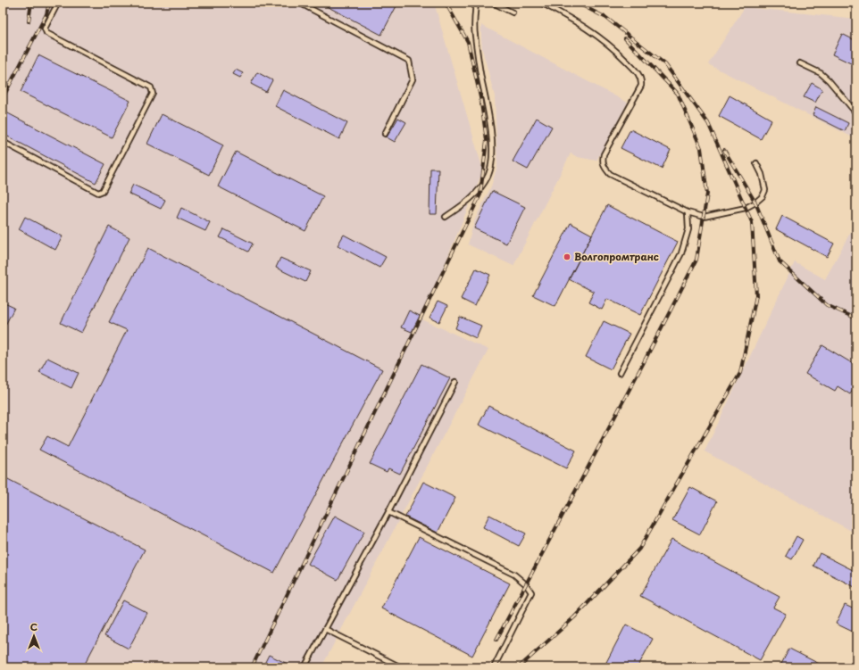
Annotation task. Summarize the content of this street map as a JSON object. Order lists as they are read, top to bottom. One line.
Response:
{"places":["Волгопромтранс"],"north":"top"}
